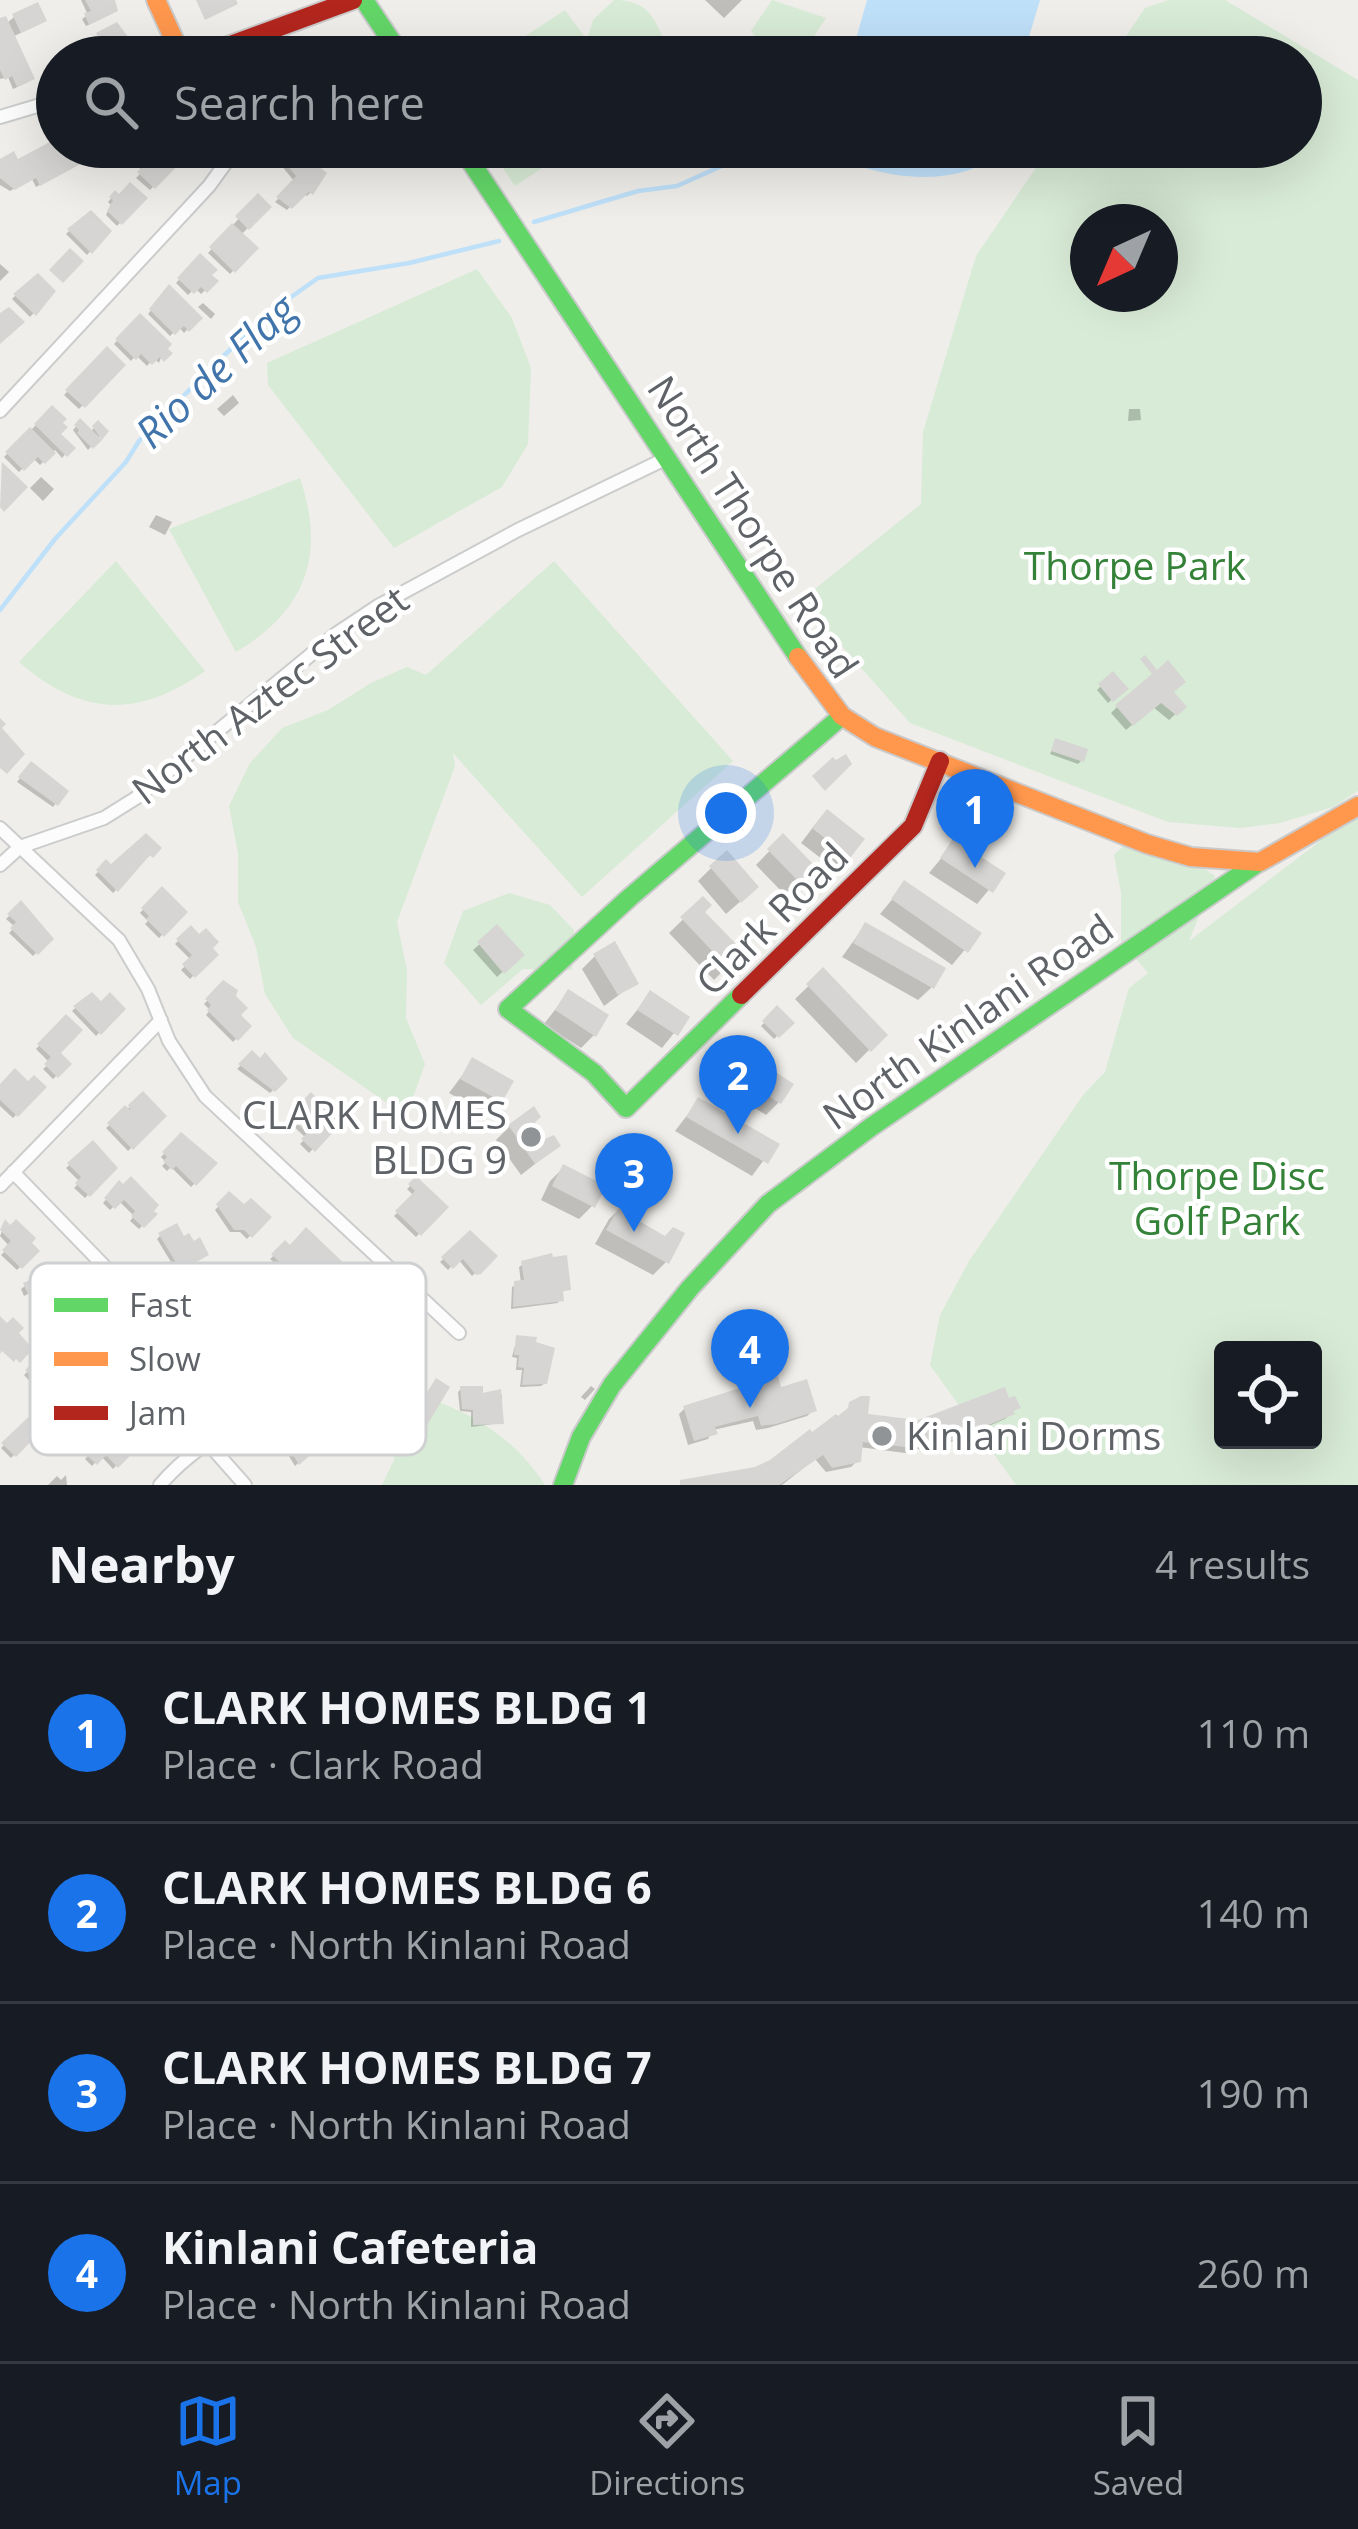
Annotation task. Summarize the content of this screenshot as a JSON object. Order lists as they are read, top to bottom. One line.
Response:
{"streets":{"street":["North Thorpe Road","North Aztec Street","Clark Road","North Kinlani Road"]},"crossings":[["North Thorpe Road","North Aztec Street"],["North Thorpe Road","Clark Road"],["North Thorpe Road","North Kinlani Road"]],"water":["Rio de Flag"],"parks":["Thorpe Park","Thorpe Disc Golf Park"],"places":["CLARK HOMES BLDG 9","Kinlani Dorms"],"legend":["Fast","Slow","Jam"],"north":"bottom left","page":{"search":"Search here","pins":["1","2","3","4"],"heading":["Nearby","4 results"],"list":[{"mark":"1","name":"CLARK HOMES BLDG 1","note":"Place · Clark Road","value":"110 m"},{"mark":"2","name":"CLARK HOMES BLDG 6","note":"Place · North Kinlani Road","value":"140 m"},{"mark":"3","name":"CLARK HOMES BLDG 7","note":"Place · North Kinlani Road","value":"190 m"},{"mark":"4","name":"Kinlani Cafeteria","note":"Place · North Kinlani Road","value":"260 m"}],"nav":["Map","Directions","Saved"]}}
